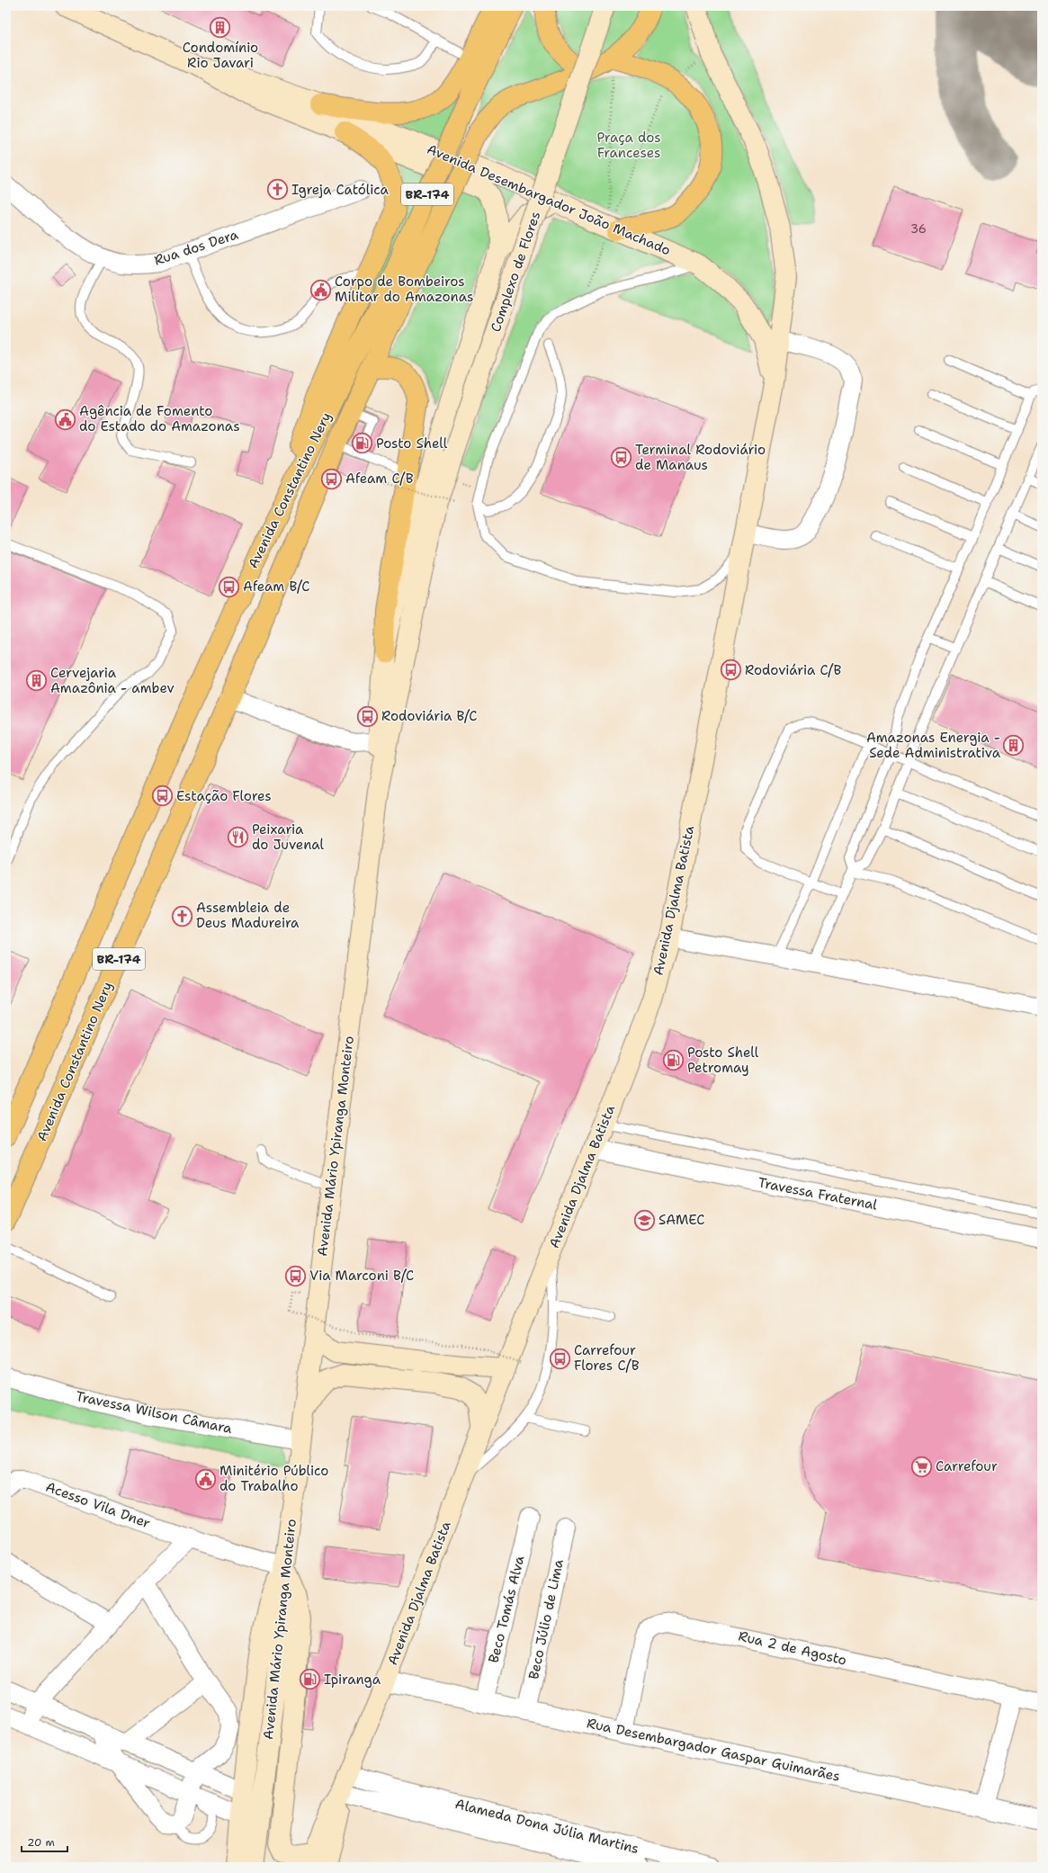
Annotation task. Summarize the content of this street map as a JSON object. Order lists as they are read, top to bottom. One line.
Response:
{"streets":{"highway":["BR-174","Avenida Constantino Nery"],"main road":["Avenida Desembargador João Machado","Complexo de Flores","Avenida Djalma Batista","Avenida Mário Ypiranga Monteiro"],"street":["Rua dos Dera","Travessa Fraternal","Travessa Wilson Câmara","Acesso Vila Dner","Beco Tomás Alva","Beco Júlio de Lima","Rua 2 de Agosto","Rua Desembargador Gaspar Guimarães","Alameda Dona Júlia Martins"]},"crossings":[["BR-174","Avenida Constantino Nery"],["Avenida Desembargador João Machado","Avenida Djalma Batista"],["Avenida Desembargador João Machado","Avenida Mário Ypiranga Monteiro"],["Complexo de Flores","Avenida Mário Ypiranga Monteiro"],["Avenida Djalma Batista","Travessa Fraternal"],["Avenida Djalma Batista","Rua Desembargador Gaspar Guimarães"],["Avenida Djalma Batista","Alameda Dona Júlia Martins"],["Avenida Mário Ypiranga Monteiro","Travessa Wilson Câmara"],["Avenida Mário Ypiranga Monteiro","Acesso Vila Dner"],["Beco Tomás Alva","Rua Desembargador Gaspar Guimarães"],["Beco Júlio de Lima","Rua Desembargador Gaspar Guimarães"],["Rua 2 de Agosto","Rua Desembargador Gaspar Guimarães"]],"parks":["Praça dos Franceses"],"places":{"building":["Condomínio Rio Javari","Cervejaria Amazônia - ambev","Amazonas Energia - Sede Administrativa"],"church":["Igreja Católica","Assembleia de Deus Madureira"],"public building":["Corpo de Bombeiros Militar do Amazonas","Agência de Fomento do Estado do Amazonas","Minitério Público do Trabalho"],"fuel station":["Posto Shell","Posto Shell Petromay","Ipiranga"],"bus stop":["Terminal Rodoviário de Manaus","Afeam C/B","Afeam B/C","Rodoviária C/B","Rodoviária B/C","Estação Flores","Via Marconi B/C","Carrefour Flores C/B"],"restaurant":["Peixaria do Juvenal"],"school or university":["SAMEC"],"supermarket":["Carrefour"]},"house_numbers":["36"],"scale_bar":"20 m"}
